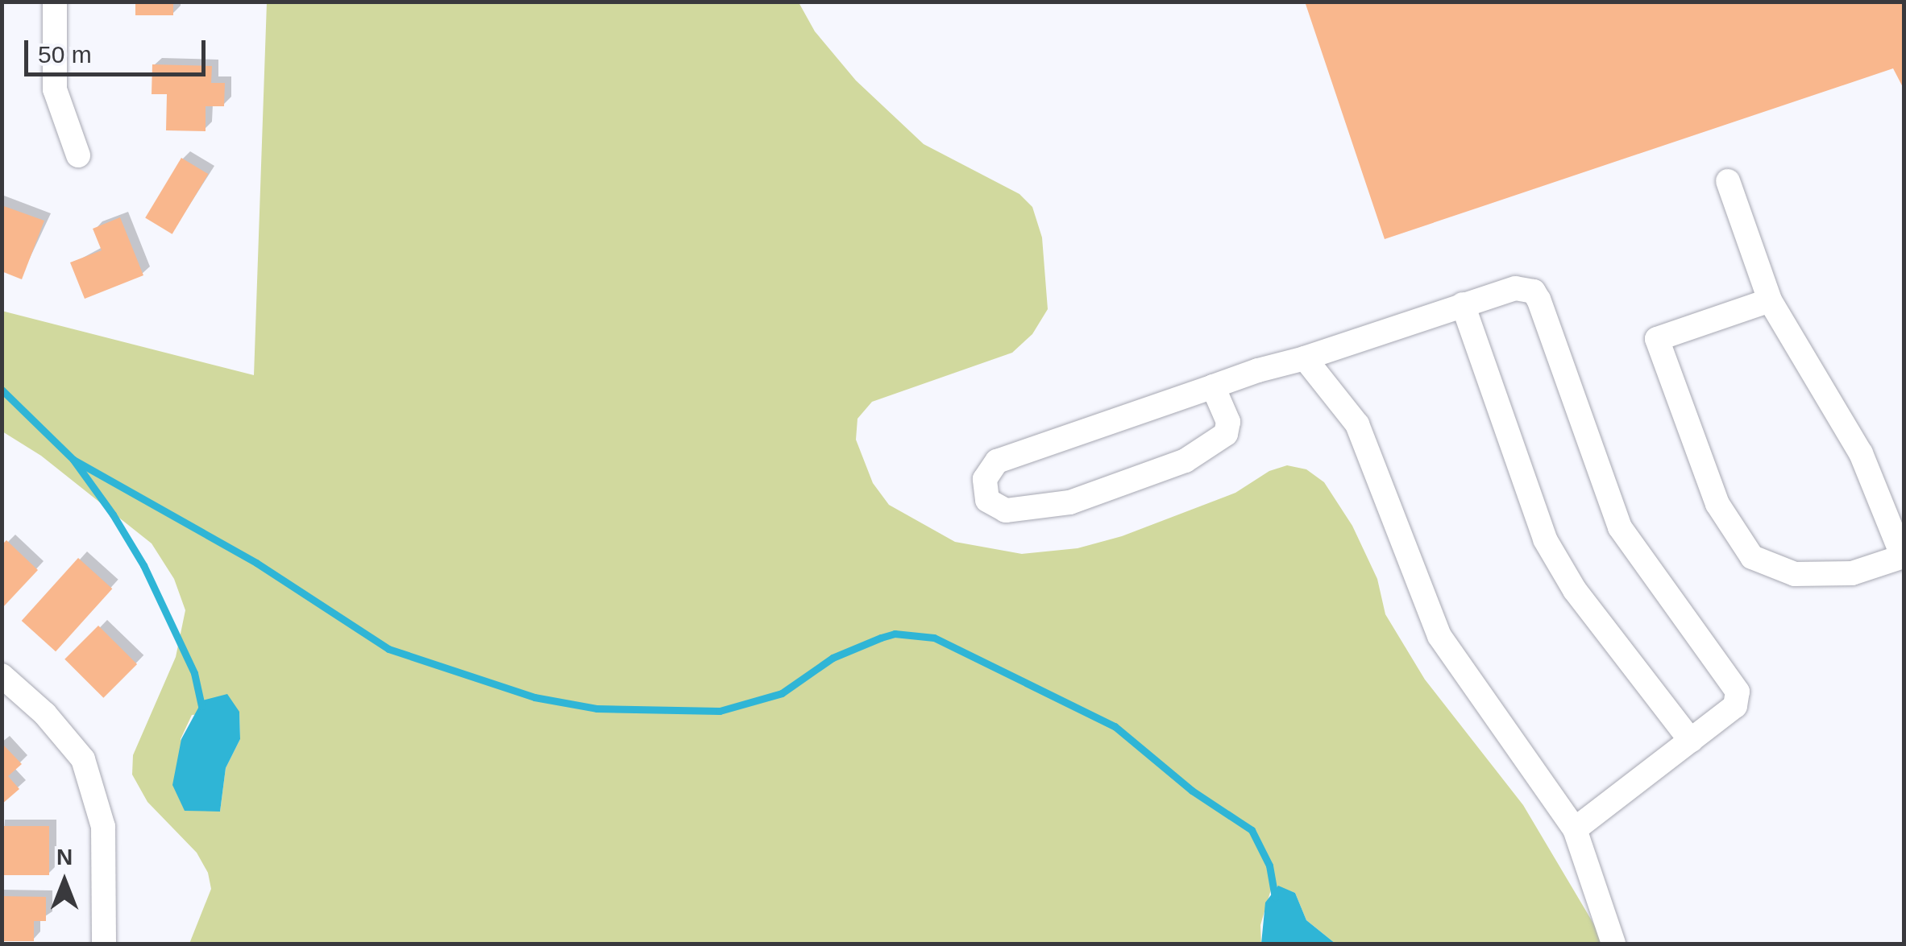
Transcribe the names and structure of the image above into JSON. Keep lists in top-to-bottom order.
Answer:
{
  "scale_bar": "50 m",
  "north": "top"
}
